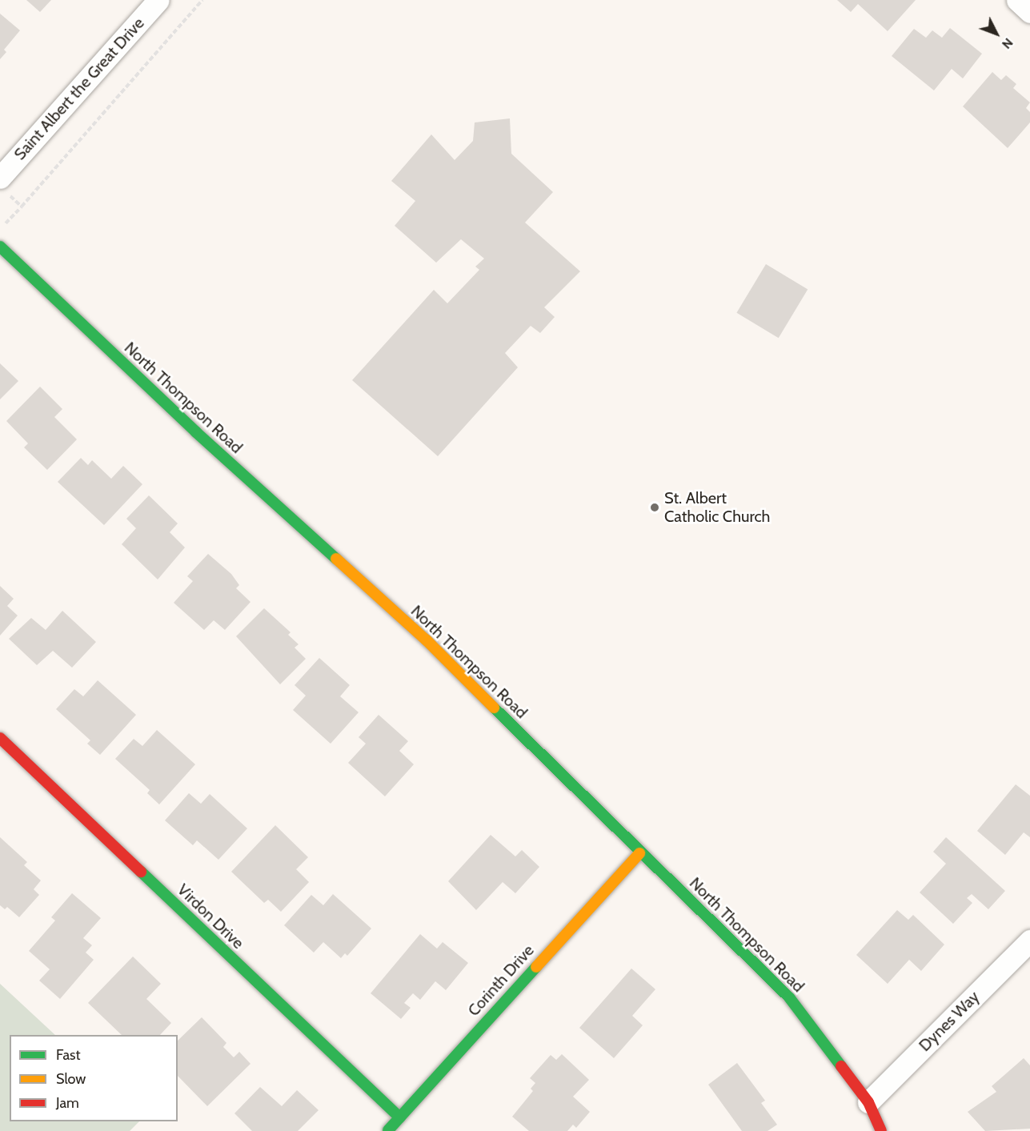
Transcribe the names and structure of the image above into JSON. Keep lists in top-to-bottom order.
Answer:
{
  "streets": {
    "street": [
      "Saint Albert the Great Drive",
      "North Thompson Road",
      "Virdon Drive",
      "Corinth Drive",
      "Dynes Way"
    ]
  },
  "crossings": [
    ["North Thompson Road", "Corinth Drive"],
    ["North Thompson Road", "Dynes Way"],
    ["Virdon Drive", "Corinth Drive"]
  ],
  "places": ["St. Albert Catholic Church"],
  "legend": ["Fast", "Slow", "Jam"],
  "north": "bottom right"
}
